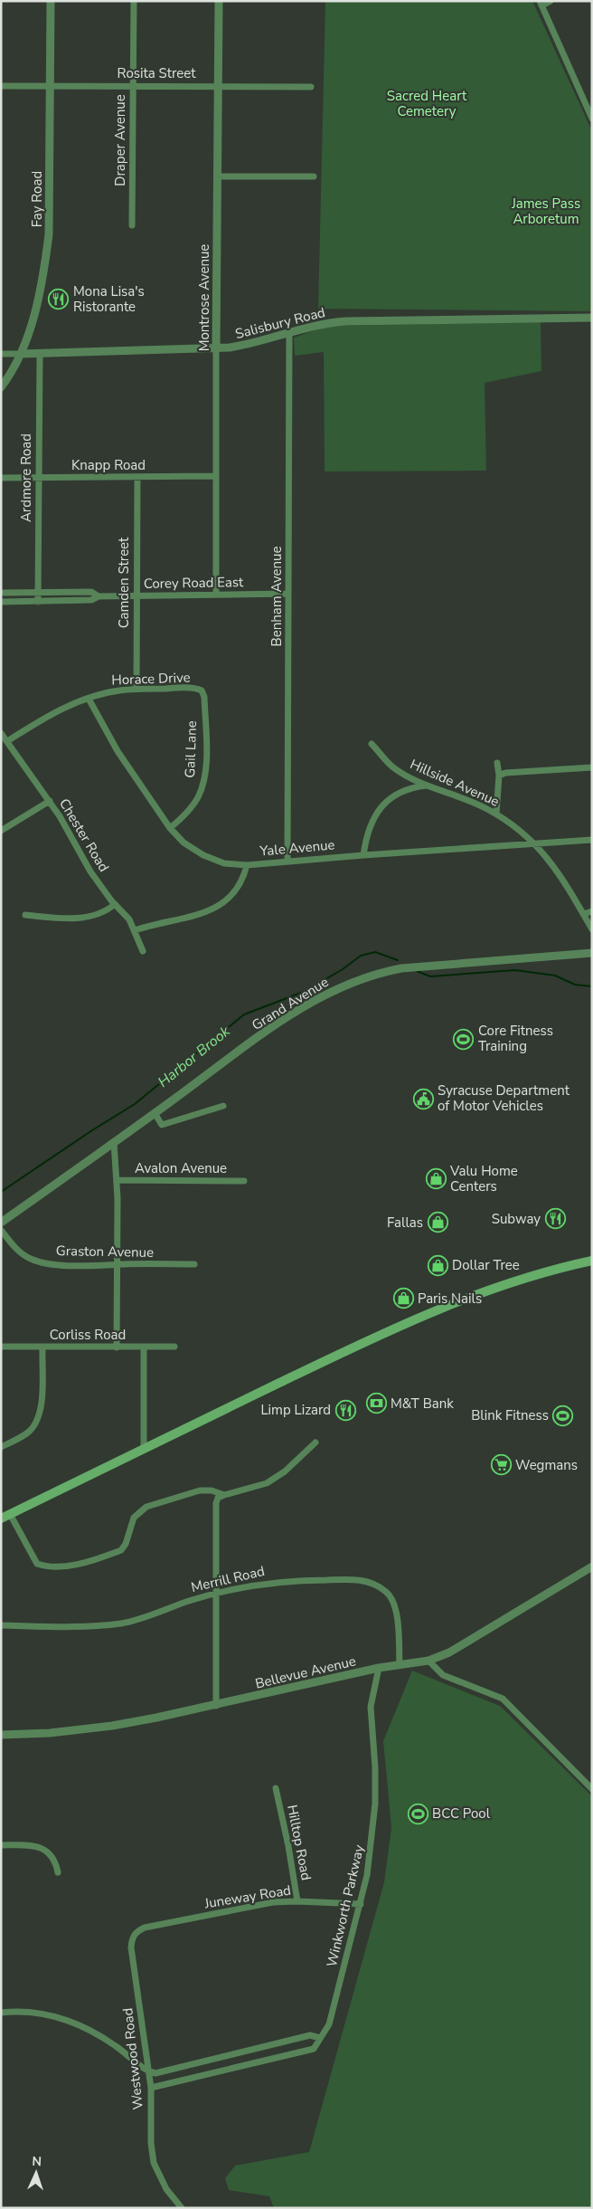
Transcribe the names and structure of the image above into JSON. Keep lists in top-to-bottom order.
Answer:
{
  "streets": {
    "street": [
      "Rosita Street",
      "Draper Avenue",
      "Fay Road",
      "Montrose Avenue",
      "Salisbury Road",
      "Knapp Road",
      "Ardmore Road",
      "Camden Street",
      "Corey Road East",
      "Benham Avenue",
      "Horace Drive",
      "Gail Lane",
      "Hillside Avenue",
      "Chester Road",
      "Yale Avenue",
      "Grand Avenue",
      "Avalon Avenue",
      "Graston Avenue",
      "Corliss Road",
      "Merrill Road",
      "Bellevue Avenue",
      "Hilltop Road",
      "Juneway Road",
      "Winkworth Parkway",
      "Westwood Road"
    ]
  },
  "crossings": [
    ["Rosita Street", "Draper Avenue"],
    ["Rosita Street", "Fay Road"],
    ["Rosita Street", "Montrose Avenue"],
    ["Fay Road", "Salisbury Road"],
    ["Montrose Avenue", "Salisbury Road"],
    ["Montrose Avenue", "Knapp Road"],
    ["Montrose Avenue", "Corey Road East"],
    ["Salisbury Road", "Ardmore Road"],
    ["Salisbury Road", "Benham Avenue"],
    ["Knapp Road", "Ardmore Road"],
    ["Knapp Road", "Camden Street"],
    ["Ardmore Road", "Corey Road East"],
    ["Camden Street", "Corey Road East"],
    ["Camden Street", "Horace Drive"],
    ["Corey Road East", "Benham Avenue"],
    ["Benham Avenue", "Yale Avenue"],
    ["Horace Drive", "Gail Lane"],
    ["Horace Drive", "Chester Road"],
    ["Horace Drive", "Yale Avenue"],
    ["Gail Lane", "Yale Avenue"],
    ["Hillside Avenue", "Yale Avenue"],
    ["Merrill Road", "Bellevue Avenue"],
    ["Bellevue Avenue", "Winkworth Parkway"],
    ["Hilltop Road", "Juneway Road"],
    ["Juneway Road", "Winkworth Parkway"],
    ["Juneway Road", "Westwood Road"],
    ["Winkworth Parkway", "Westwood Road"]
  ],
  "water": ["Harbor Brook"],
  "parks": ["Sacred Heart Cemetery", "James Pass Arboretum"],
  "places": {
    "restaurant": ["Mona Lisa's Ristorante", "Subway", "Limp Lizard"],
    "sports": ["Core Fitness Training", "Blink Fitness", "BCC Pool"],
    "public building": ["Syracuse Department of Motor Vehicles"],
    "shop": [
      "Valu Home Centers",
      "Fallas",
      "Dollar Tree",
      "Paris Nails"
    ],
    "bank": ["M&T Bank"],
    "supermarket": ["Wegmans"]
  },
  "north": "top"
}
